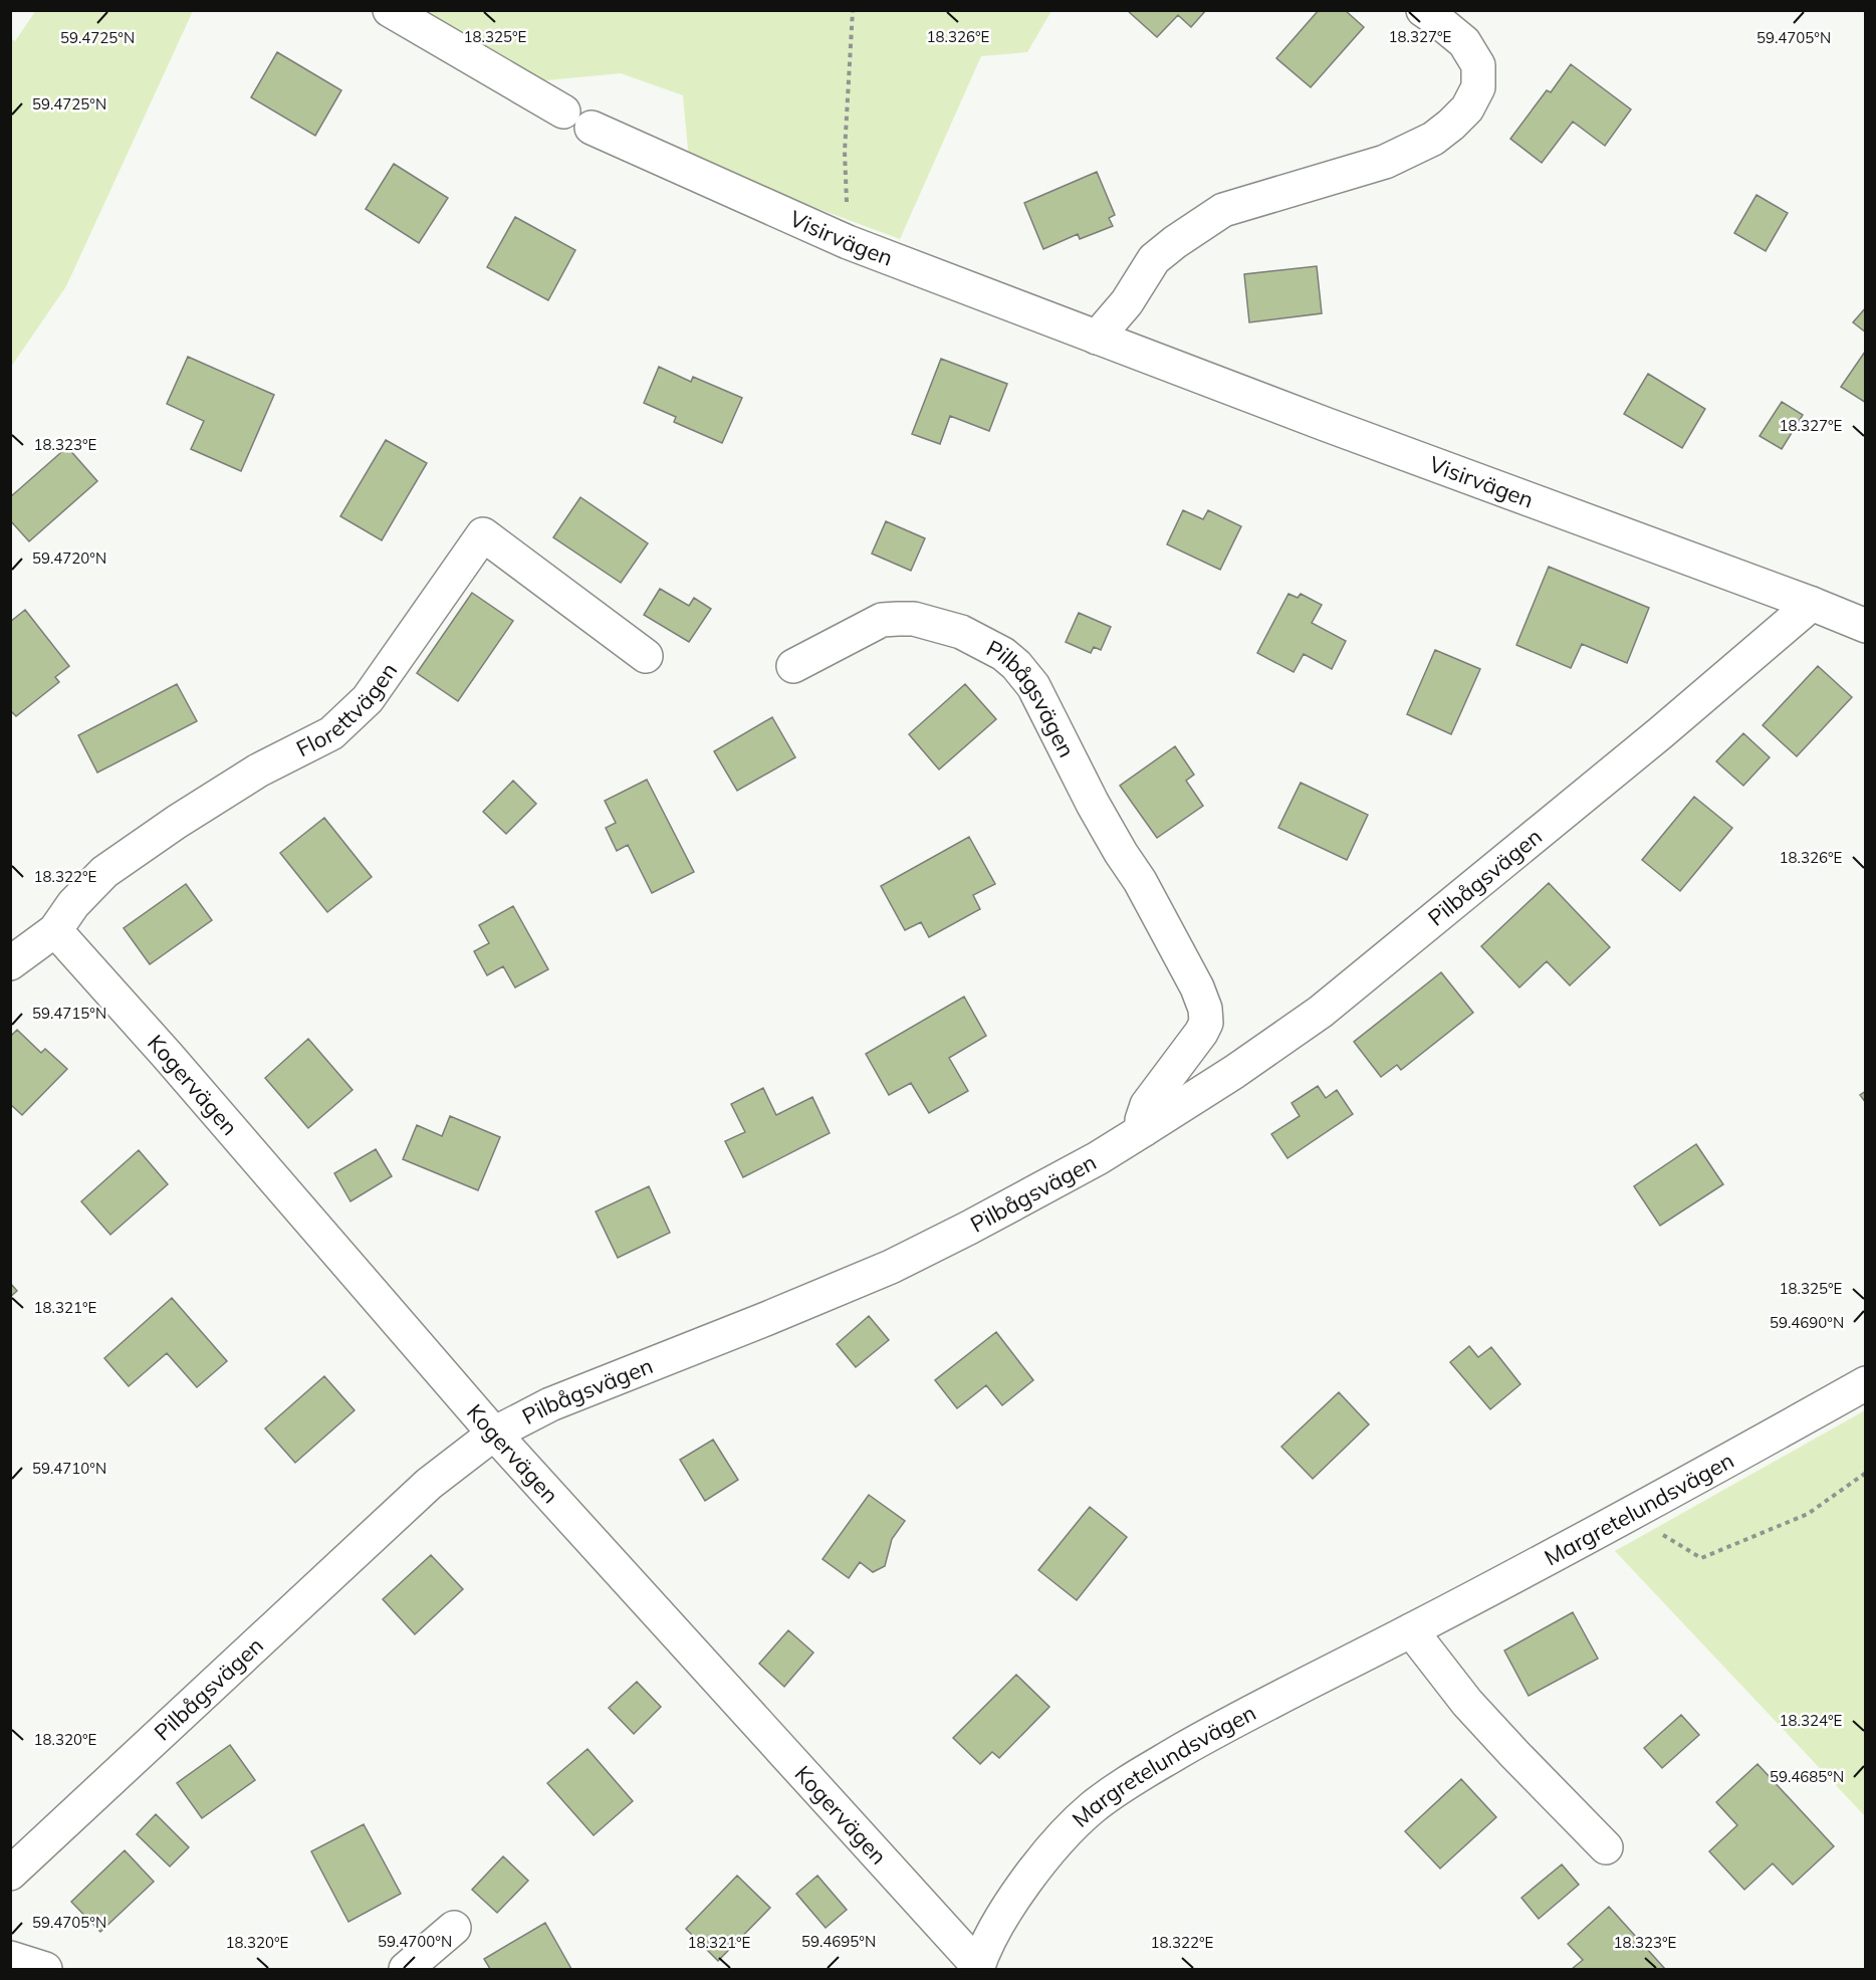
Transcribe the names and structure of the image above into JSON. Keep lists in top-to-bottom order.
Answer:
{
  "streets": {
    "street": [
      "Visirvägen",
      "Pilbågsvägen",
      "Florettvägen",
      "Kogervägen",
      "Margretelundsvägen"
    ]
  },
  "crossings": [
    ["Visirvägen", "Pilbågsvägen"],
    ["Pilbågsvägen", "Kogervägen"],
    ["Florettvägen", "Kogervägen"],
    ["Kogervägen", "Margretelundsvägen"]
  ],
  "coordinates": [
    "18.325°E",
    "18.326°E",
    "18.327°E",
    "59.4725°N",
    "59.4705°N",
    "18.323°E",
    "59.4720°N",
    "18.322°E",
    "59.4715°N",
    "18.321°E",
    "59.4690°N",
    "59.4710°N",
    "18.324°E",
    "18.320°E",
    "59.4685°N",
    "59.4700°N",
    "59.4695°N"
  ]
}
